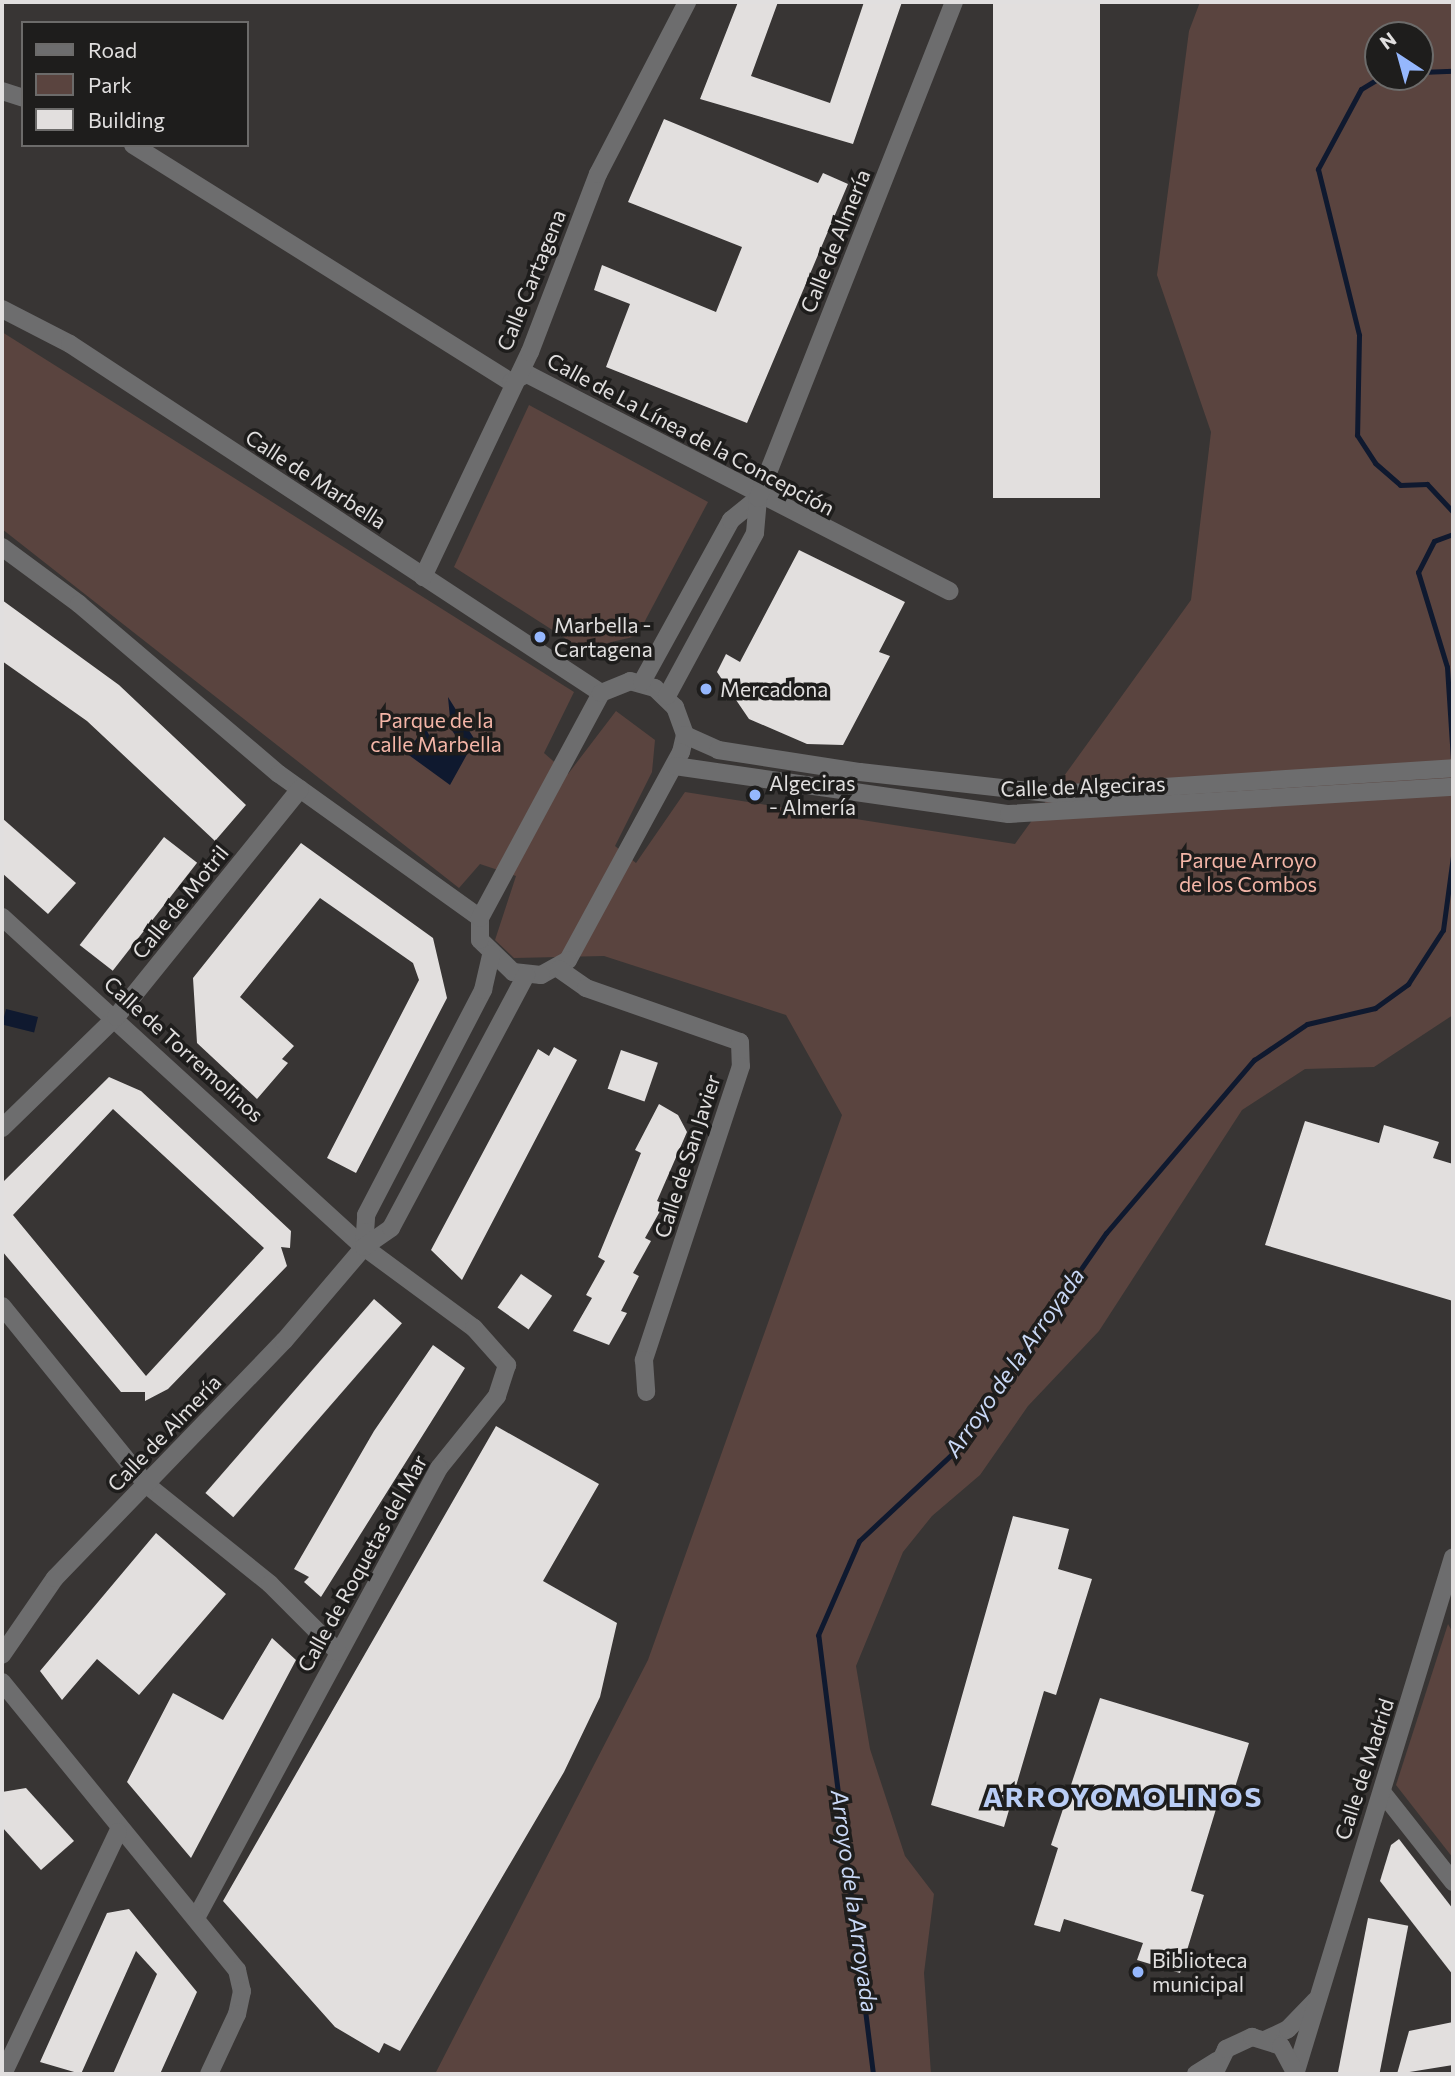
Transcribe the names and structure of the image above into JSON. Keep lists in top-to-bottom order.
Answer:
{
  "streets": {
    "street": [
      "Calle de Almería",
      "Calle Cartagena",
      "Calle de La Línea de la Concepción",
      "Calle de Marbella",
      "Calle de Algeciras",
      "Calle de Motril",
      "Calle de Torremolinos",
      "Calle de San Javier",
      "Calle de Roquetas del Mar",
      "Calle de Madrid"
    ]
  },
  "crossings": [
    ["Calle de Almería", "Calle de La Línea de la Concepción"],
    ["Calle de Almería", "Calle de Torremolinos"],
    ["Calle de Almería", "Calle de Roquetas del Mar"],
    ["Calle Cartagena", "Calle de La Línea de la Concepción"],
    ["Calle Cartagena", "Calle de Marbella"],
    ["Calle de Motril", "Calle de Torremolinos"],
    ["Calle de Torremolinos", "Calle de Roquetas del Mar"]
  ],
  "districts": ["ARROYOMOLINOS"],
  "water": ["Arroyo de la Arroyada"],
  "parks": ["Parque de la calle Marbella", "Parque Arroyo de los Combos"],
  "places": [
    "Marbella - Cartagena",
    "Mercadona",
    "Algeciras - Almería",
    "Biblioteca municipal"
  ],
  "legend": ["Road", "Park", "Building"],
  "north": "top left"
}
